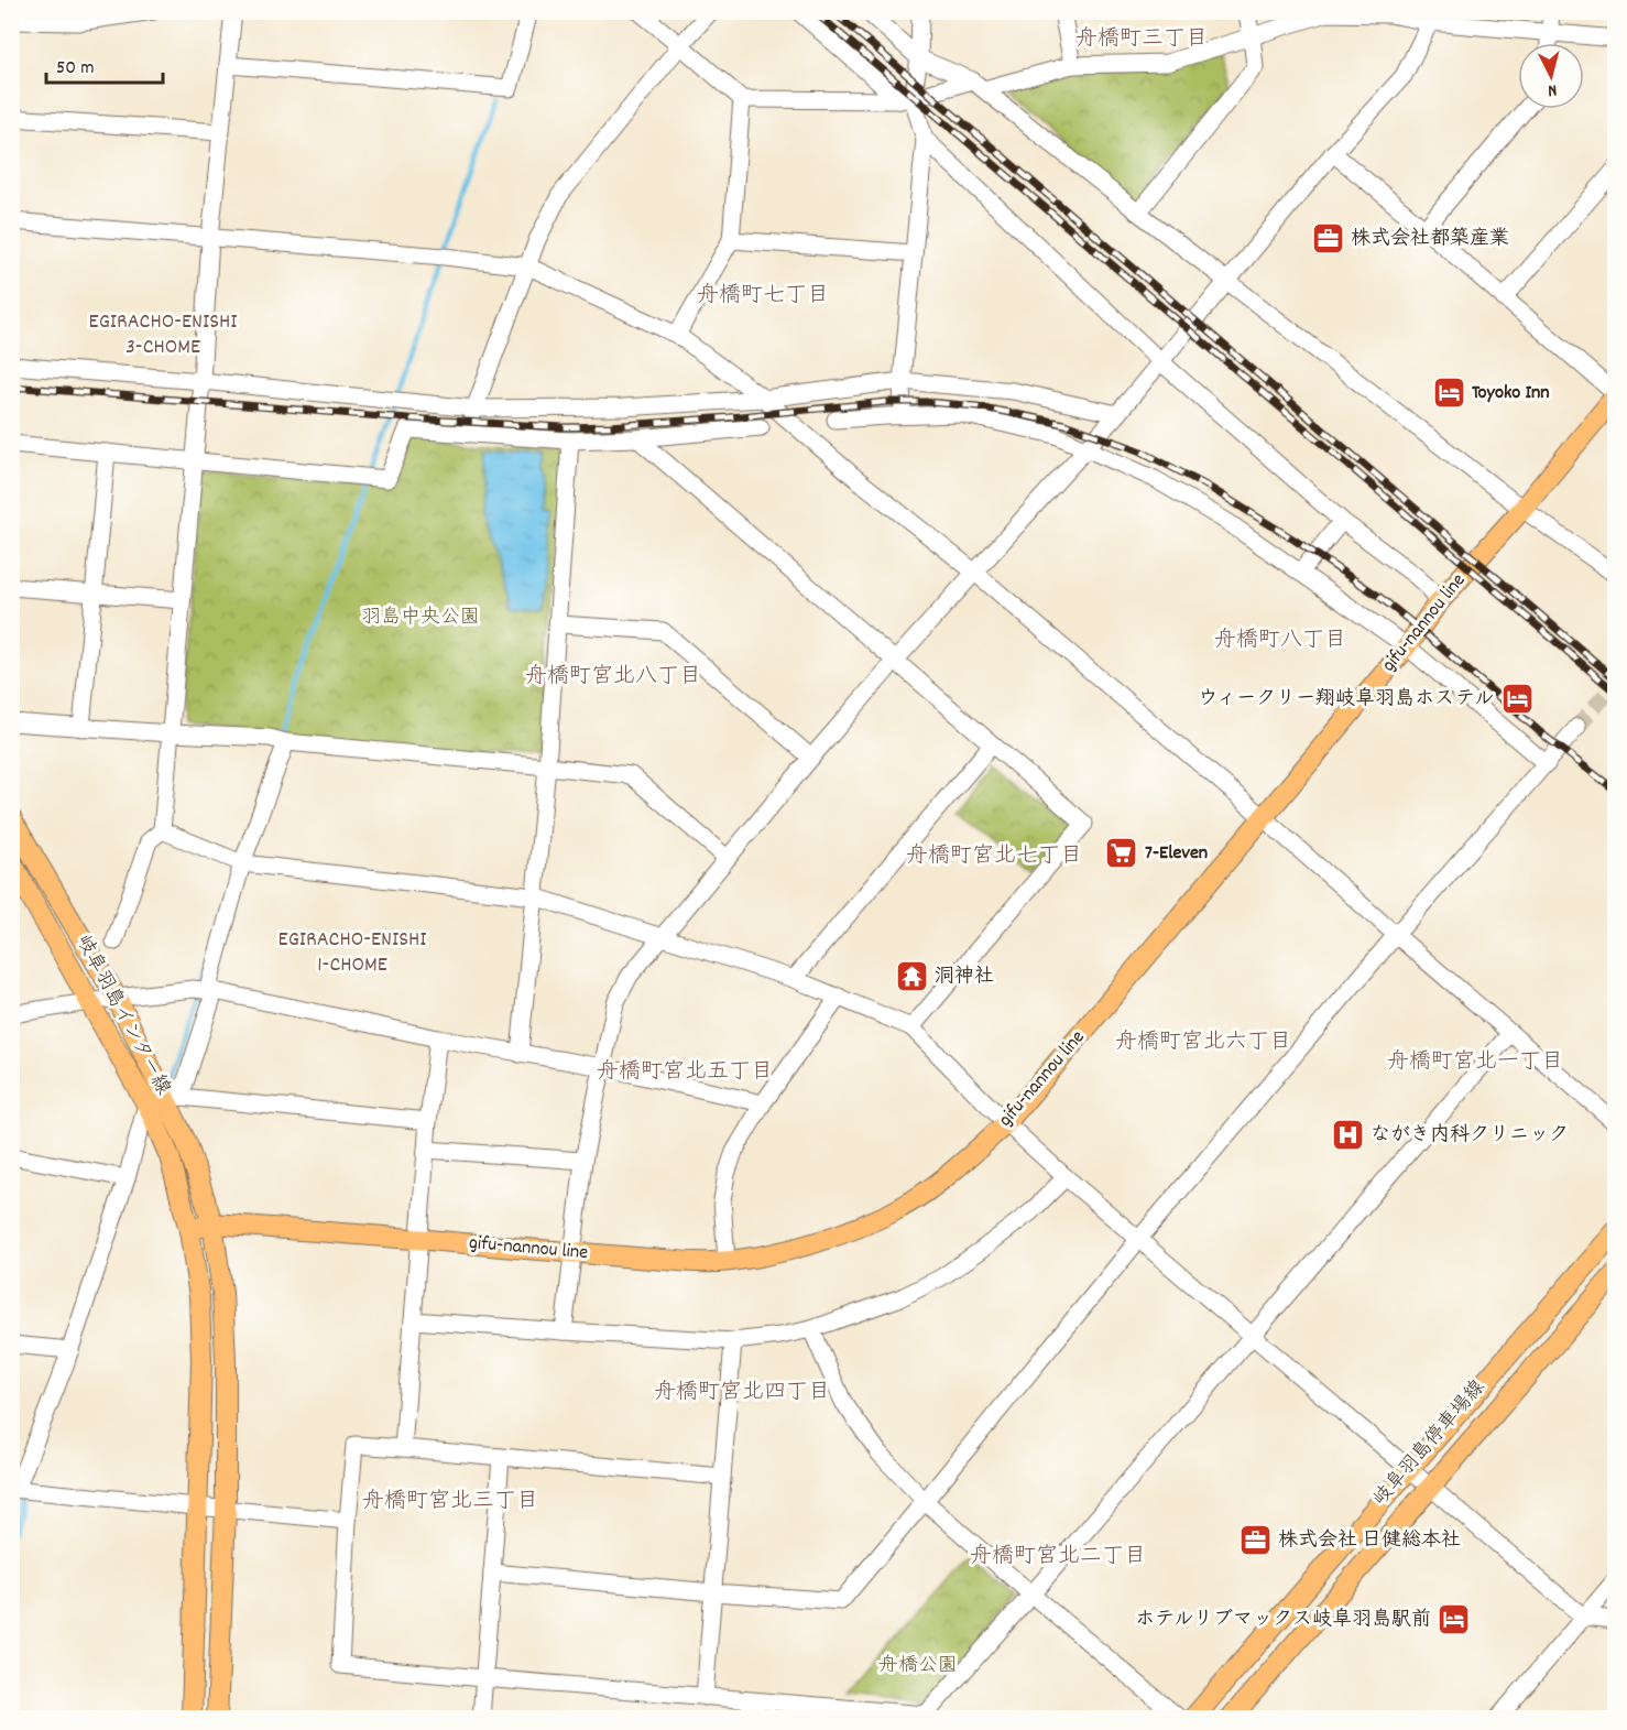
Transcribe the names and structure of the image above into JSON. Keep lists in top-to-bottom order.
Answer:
{
  "streets": {
    "main road": ["gifu-nannou line", "岐阜羽島インター線", "岐阜羽島停車場線"]
  },
  "crossings": [
    ["gifu-nannou line", "岐阜羽島インター線"]
  ],
  "districts": [
    "舟橋町三丁目",
    "舟橋町七丁目",
    "EGIRACHO-ENISHI 3-CHOME",
    "舟橋町八丁目",
    "舟橋町宮北八丁目",
    "舟橋町宮北七丁目",
    "EGIRACHO-ENISHI 1-CHOME",
    "舟橋町宮北六丁目",
    "舟橋町宮北一丁目",
    "舟橋町宮北五丁目",
    "舟橋町宮北四丁目",
    "舟橋町宮北三丁目",
    "舟橋町宮北二丁目"
  ],
  "parks": ["羽島中央公園", "舟橋公園"],
  "places": {
    "office": ["株式会社都築産業", "株式会社 日健総本社"],
    "hotel": ["Toyoko Inn", "ウィークリー翔岐阜羽島ホステル", "ホテルリブマックス岐阜羽島駅前"],
    "supermarket": ["7-Eleven"],
    "temple": ["洞神社"],
    "hospital": ["ながき内科クリニック"]
  },
  "scale_bar": "50 m",
  "north": "bottom"
}
